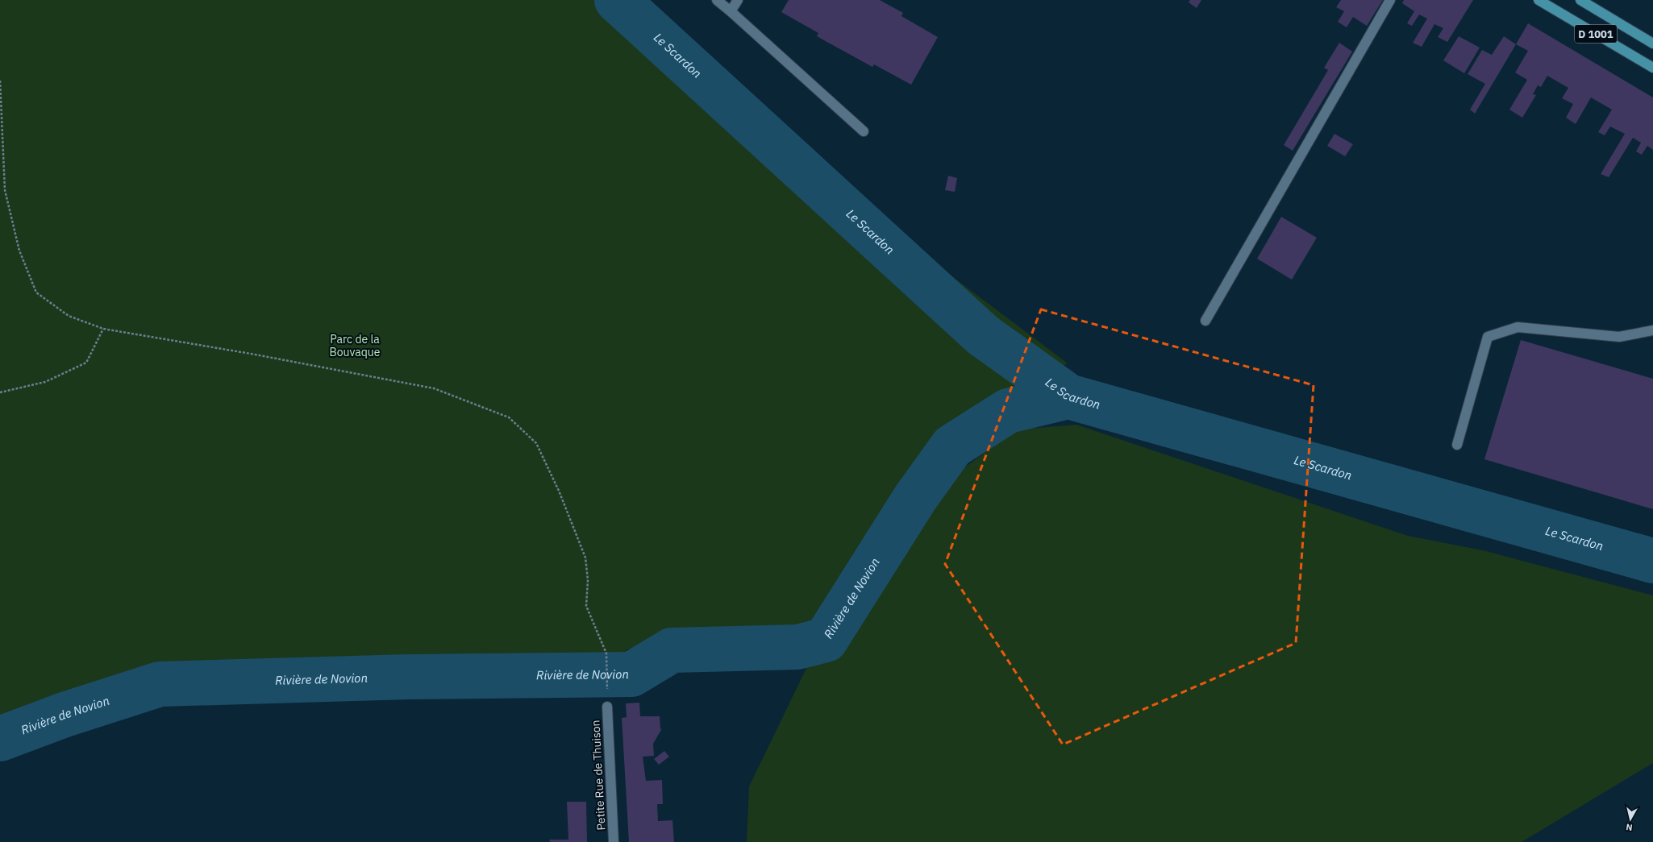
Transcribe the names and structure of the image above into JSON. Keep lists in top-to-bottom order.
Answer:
{
  "streets": {
    "main road": ["D 1001"],
    "street": ["Petite Rue de Thuison"]
  },
  "water": ["Le Scardon", "Rivière de Novion"],
  "parks": ["Parc de la Bouvaque"],
  "north": "bottom"
}
